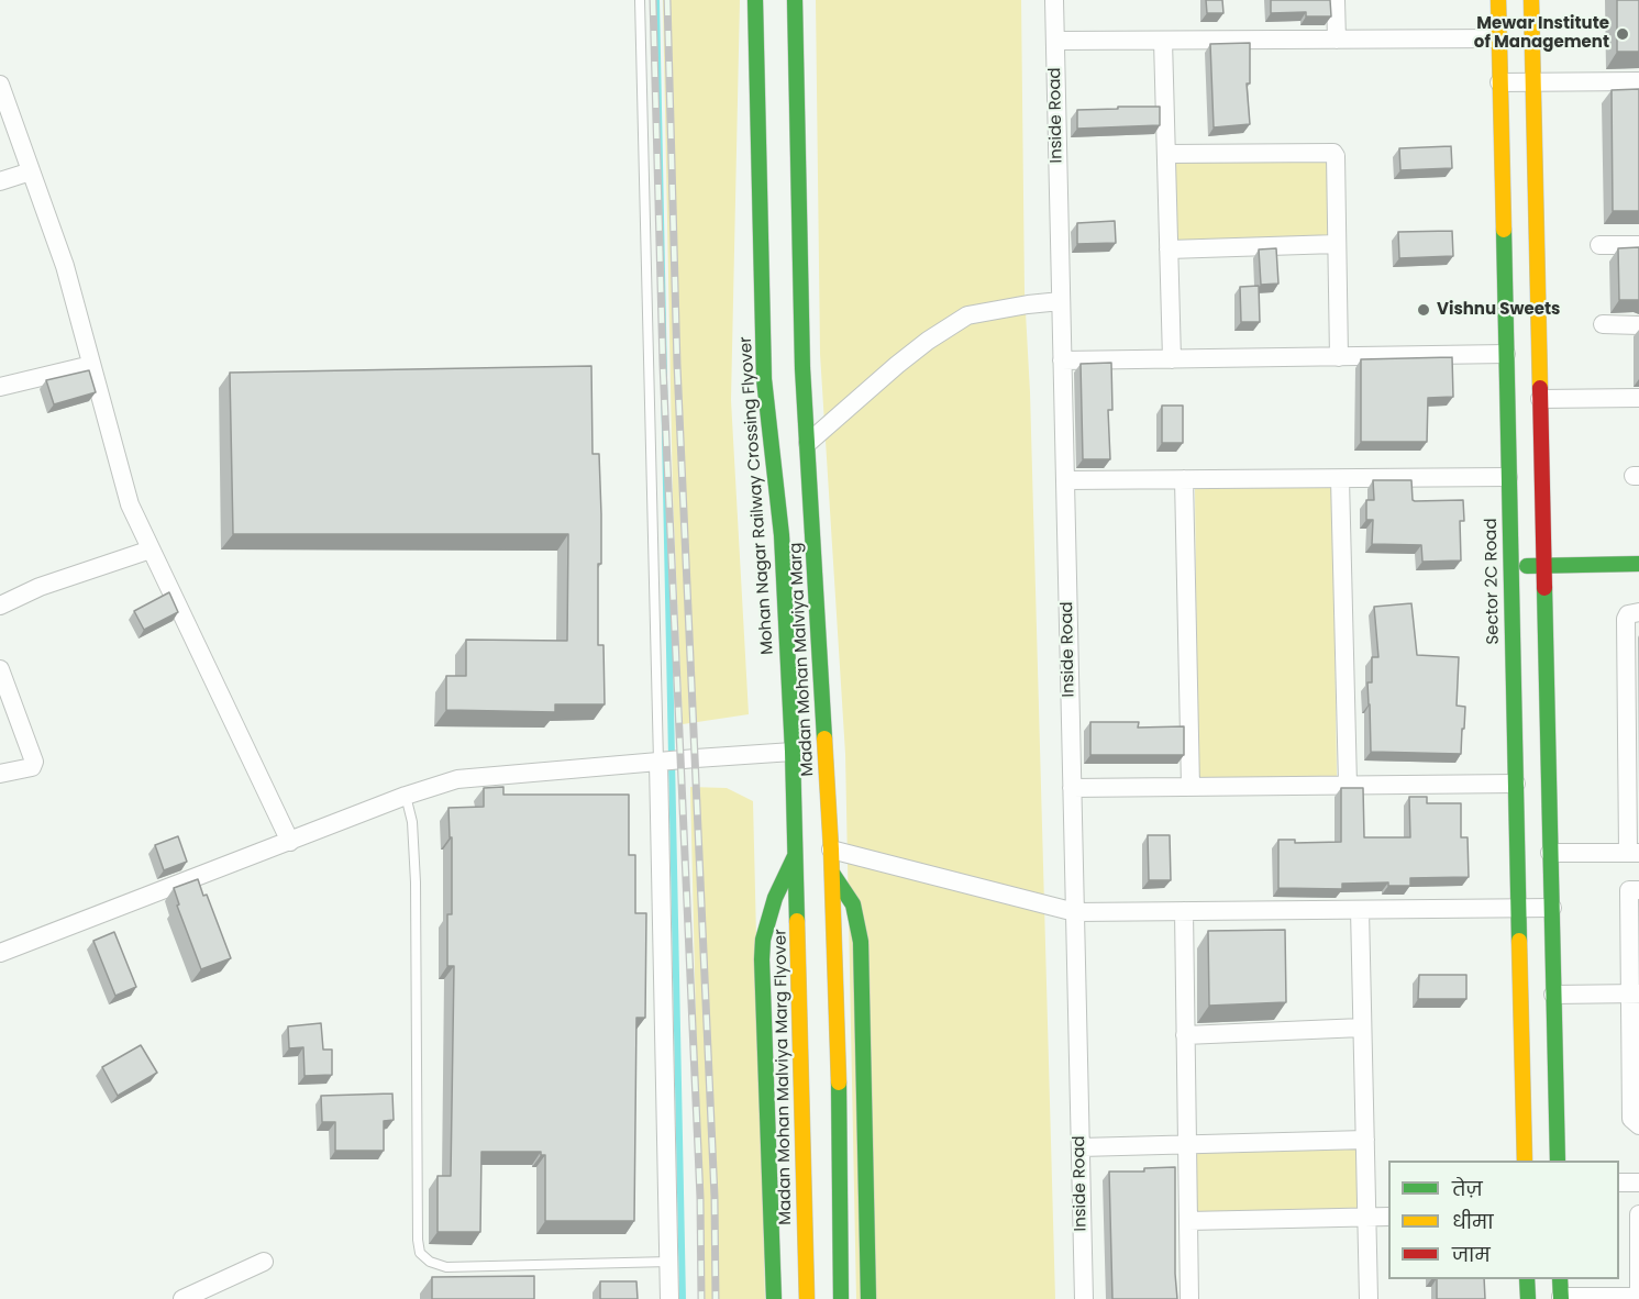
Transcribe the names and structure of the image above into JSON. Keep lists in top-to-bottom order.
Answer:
{
  "streets": {
    "main road": [
      "Mohan Nagar Railway Crossing Flyover",
      "Sector 2C Road",
      "Madan Mohan Malviya Marg",
      "Madan Mohan Malviya Marg Flyover"
    ],
    "street": ["Inside Road"]
  },
  "crossings": [
    ["Mohan Nagar Railway Crossing Flyover", "Madan Mohan Malviya Marg"],
    ["Madan Mohan Malviya Marg", "Madan Mohan Malviya Marg Flyover"]
  ],
  "places": ["Mewar Institute of Management", "Vishnu Sweets"],
  "legend": ["तेज़", "धीमा", "जाम"]
}
